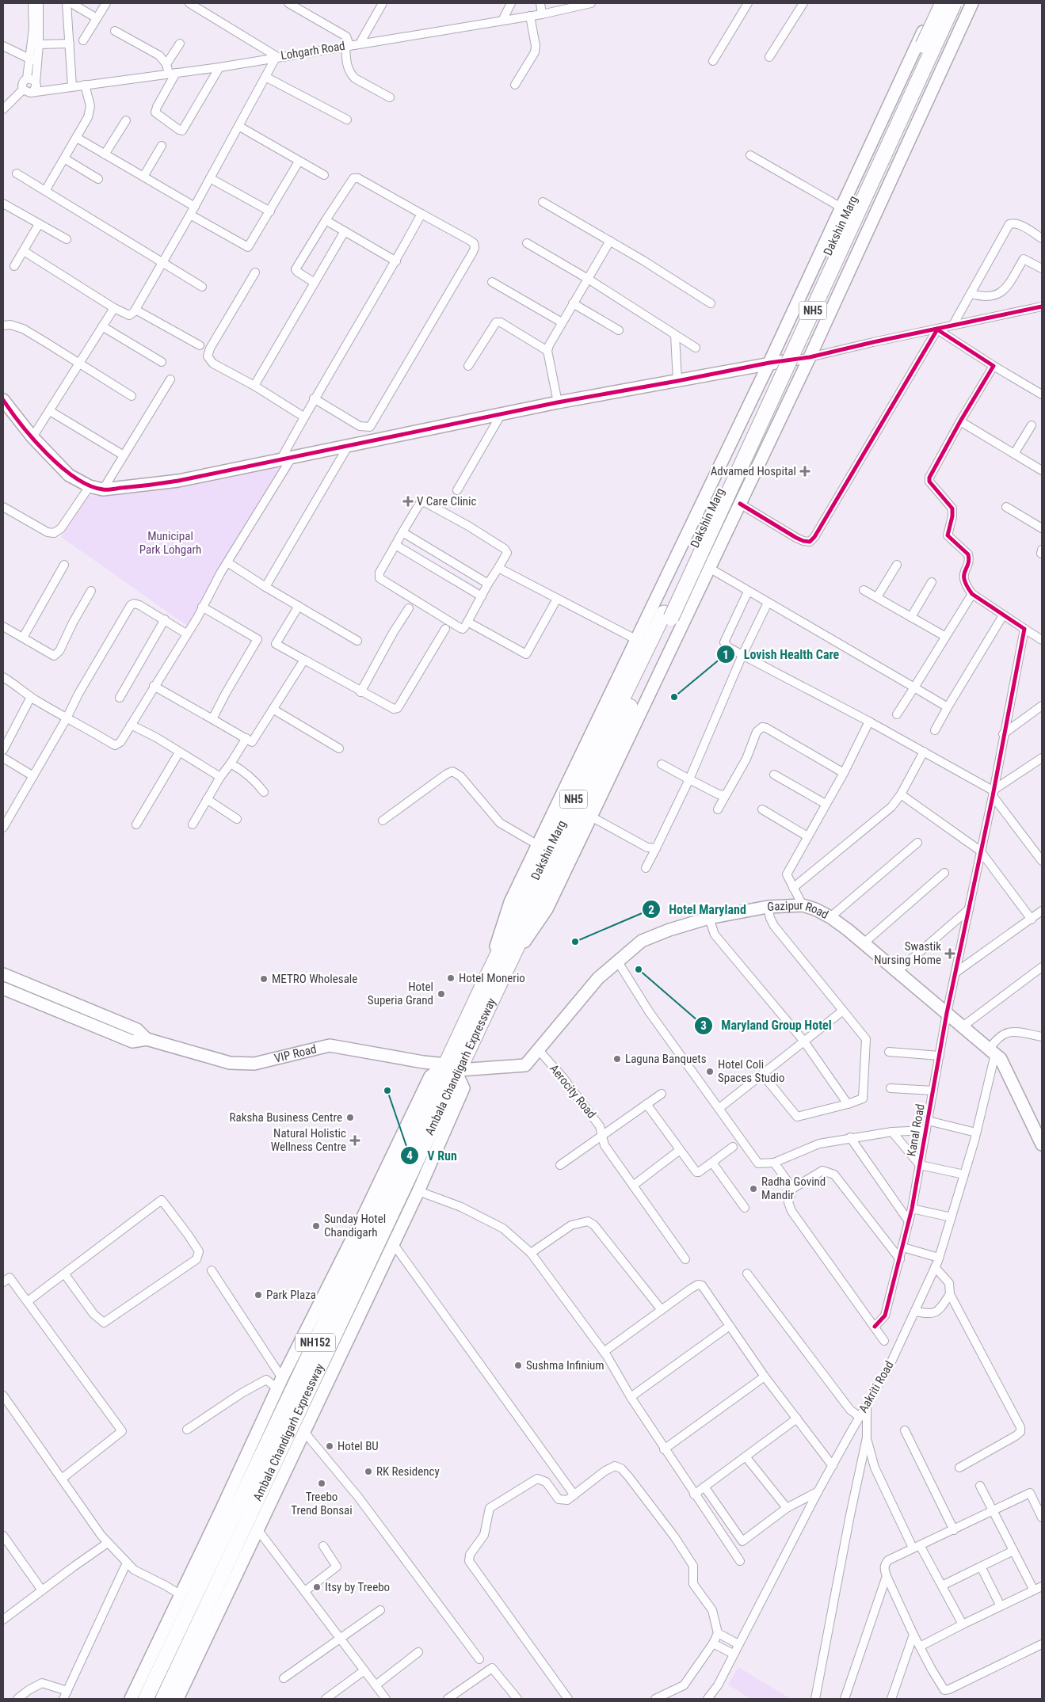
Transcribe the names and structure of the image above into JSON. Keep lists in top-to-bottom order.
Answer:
{
  "streets": {
    "highway": [
      "Dakshin Marg",
      "NH5",
      "Ambala Chandigarh Expressway",
      "NH152"
    ],
    "street": [
      "Lohgarh Road",
      "Gazipur Road",
      "VIP Road",
      "Aerocity Road",
      "Kanal Road",
      "Aakriti Road"
    ]
  },
  "crossings": [
    ["Dakshin Marg", "NH5"],
    ["Dakshin Marg", "Ambala Chandigarh Expressway"],
    ["Dakshin Marg", "NH152"],
    ["NH5", "Ambala Chandigarh Expressway"],
    ["Gazipur Road", "VIP Road"],
    ["Gazipur Road", "Ambala Chandigarh Expressway"],
    ["Gazipur Road", "Aerocity Road"],
    ["Gazipur Road", "Kanal Road"],
    ["Gazipur Road", "Aakriti Road"],
    ["VIP Road", "Ambala Chandigarh Expressway"],
    ["Ambala Chandigarh Expressway", "NH152"]
  ],
  "parks": ["Municipal Park Lohgarh"],
  "places": {
    "health": [
      "Advamed Hospital",
      "V Care Clinic",
      "Swastik Nursing Home",
      "Natural Holistic Wellness Centre"
    ],
    "other": [
      "Lovish Health Care",
      "Hotel Maryland",
      "Maryland Group Hotel",
      "Hotel Monerio",
      "METRO Wholesale",
      "Hotel Superia Grand",
      "Laguna Banquets",
      "Hotel Coli Spaces Studio",
      "V Run",
      "Raksha Business Centre",
      "Radha Govind Mandir",
      "Sunday Hotel Chandigarh",
      "Park Plaza",
      "Sushma Infinium",
      "Hotel BU",
      "RK Residency",
      "Treebo Trend Bonsai",
      "Itsy by Treebo"
    ]
  }
}
